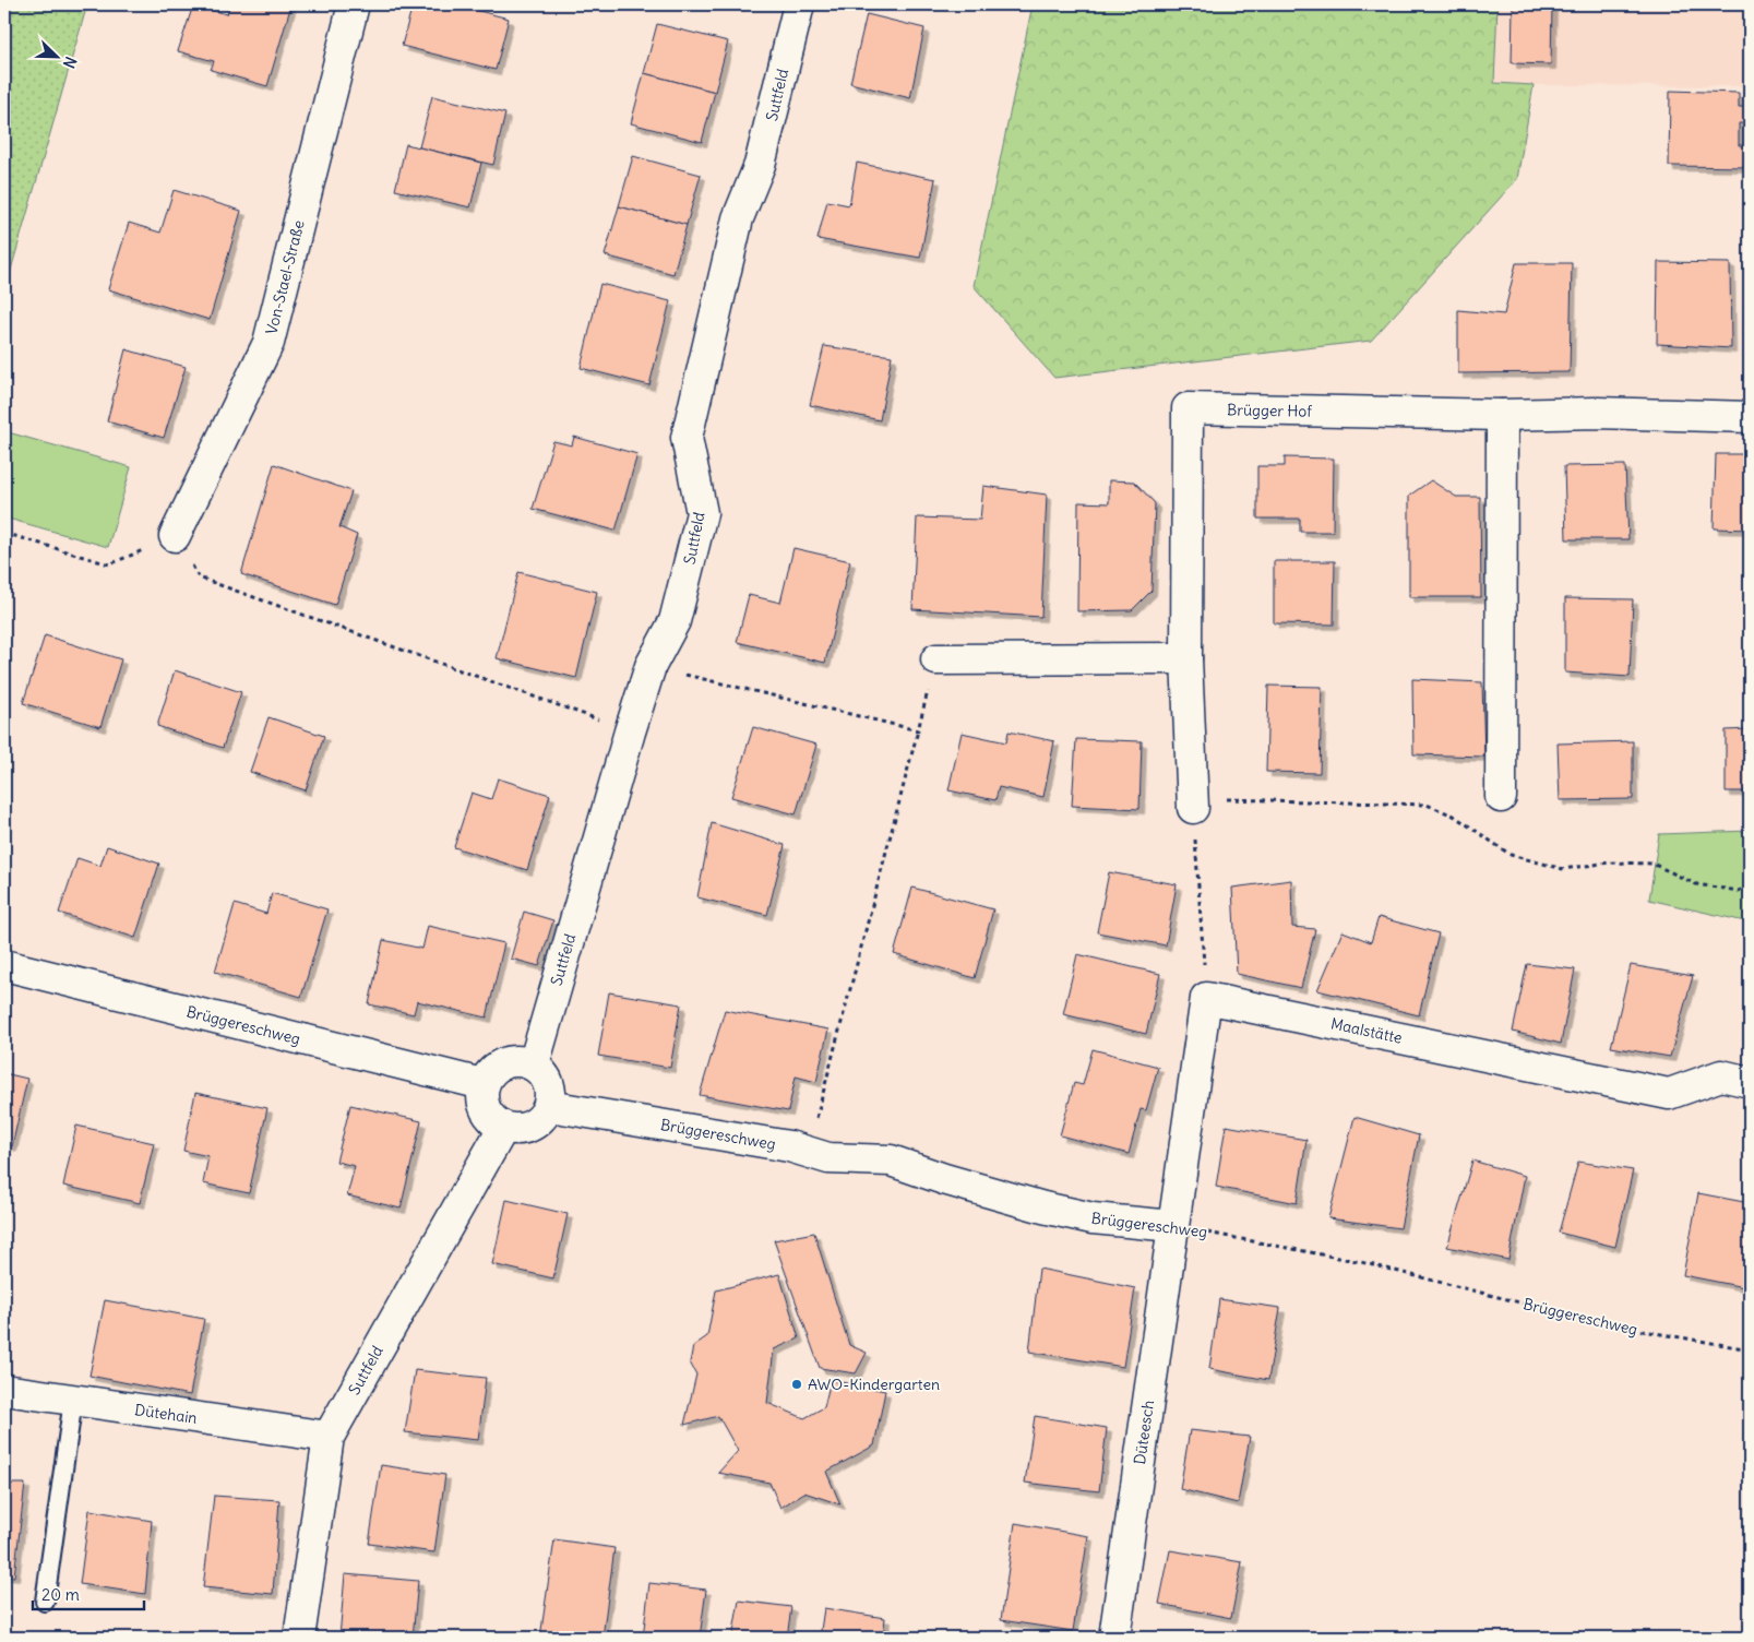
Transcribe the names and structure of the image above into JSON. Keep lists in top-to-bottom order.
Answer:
{
  "streets": {
    "street": [
      "Suttfeld",
      "Von-Stael-Straße",
      "Brügger Hof",
      "Brüggereschweg",
      "Maalstätte",
      "Dütehain",
      "Düteesch"
    ]
  },
  "crossings": [
    ["Suttfeld", "Brüggereschweg"],
    ["Suttfeld", "Dütehain"],
    ["Brüggereschweg", "Düteesch"]
  ],
  "places": ["AWO-Kindergarten"],
  "scale_bar": "20 m",
  "north": "bottom right"
}
